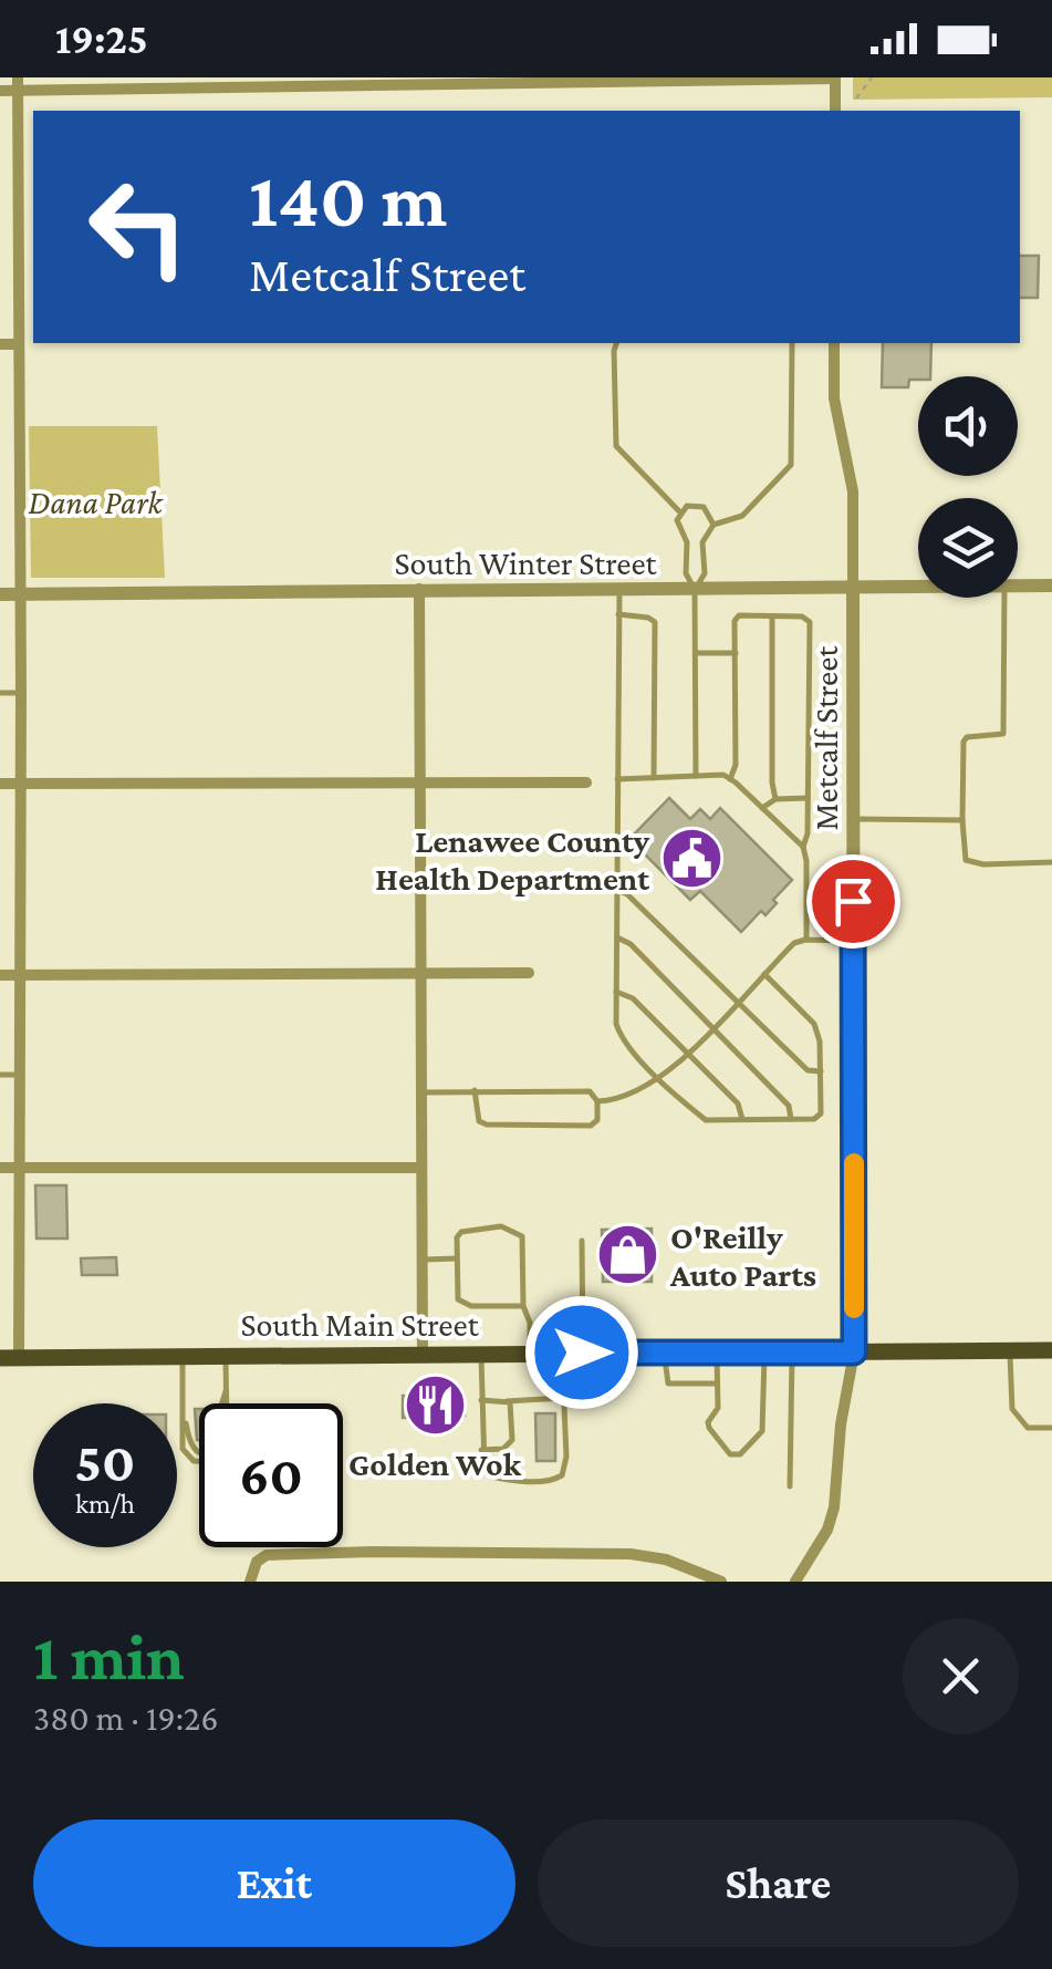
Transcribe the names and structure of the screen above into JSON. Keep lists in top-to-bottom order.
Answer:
{
  "streets": {
    "main road": ["South Main Street"],
    "street": ["South Winter Street", "Metcalf Street"]
  },
  "crossings": [
    ["South Winter Street", "Metcalf Street"],
    ["Metcalf Street", "South Main Street"]
  ],
  "parks": ["Dana Park"],
  "places": {
    "public building": ["Lenawee County Health Department"],
    "shop": ["O'Reilly Auto Parts"],
    "restaurant": ["Golden Wok"]
  },
  "page": {
    "status": "19:25",
    "turn": ["140 m", "Metcalf Street"],
    "speed": "50 km/h",
    "limit": "60",
    "heading": ["1 min", "380 m · 19:26"],
    "buttons": ["Exit", "Share"]
  }
}
